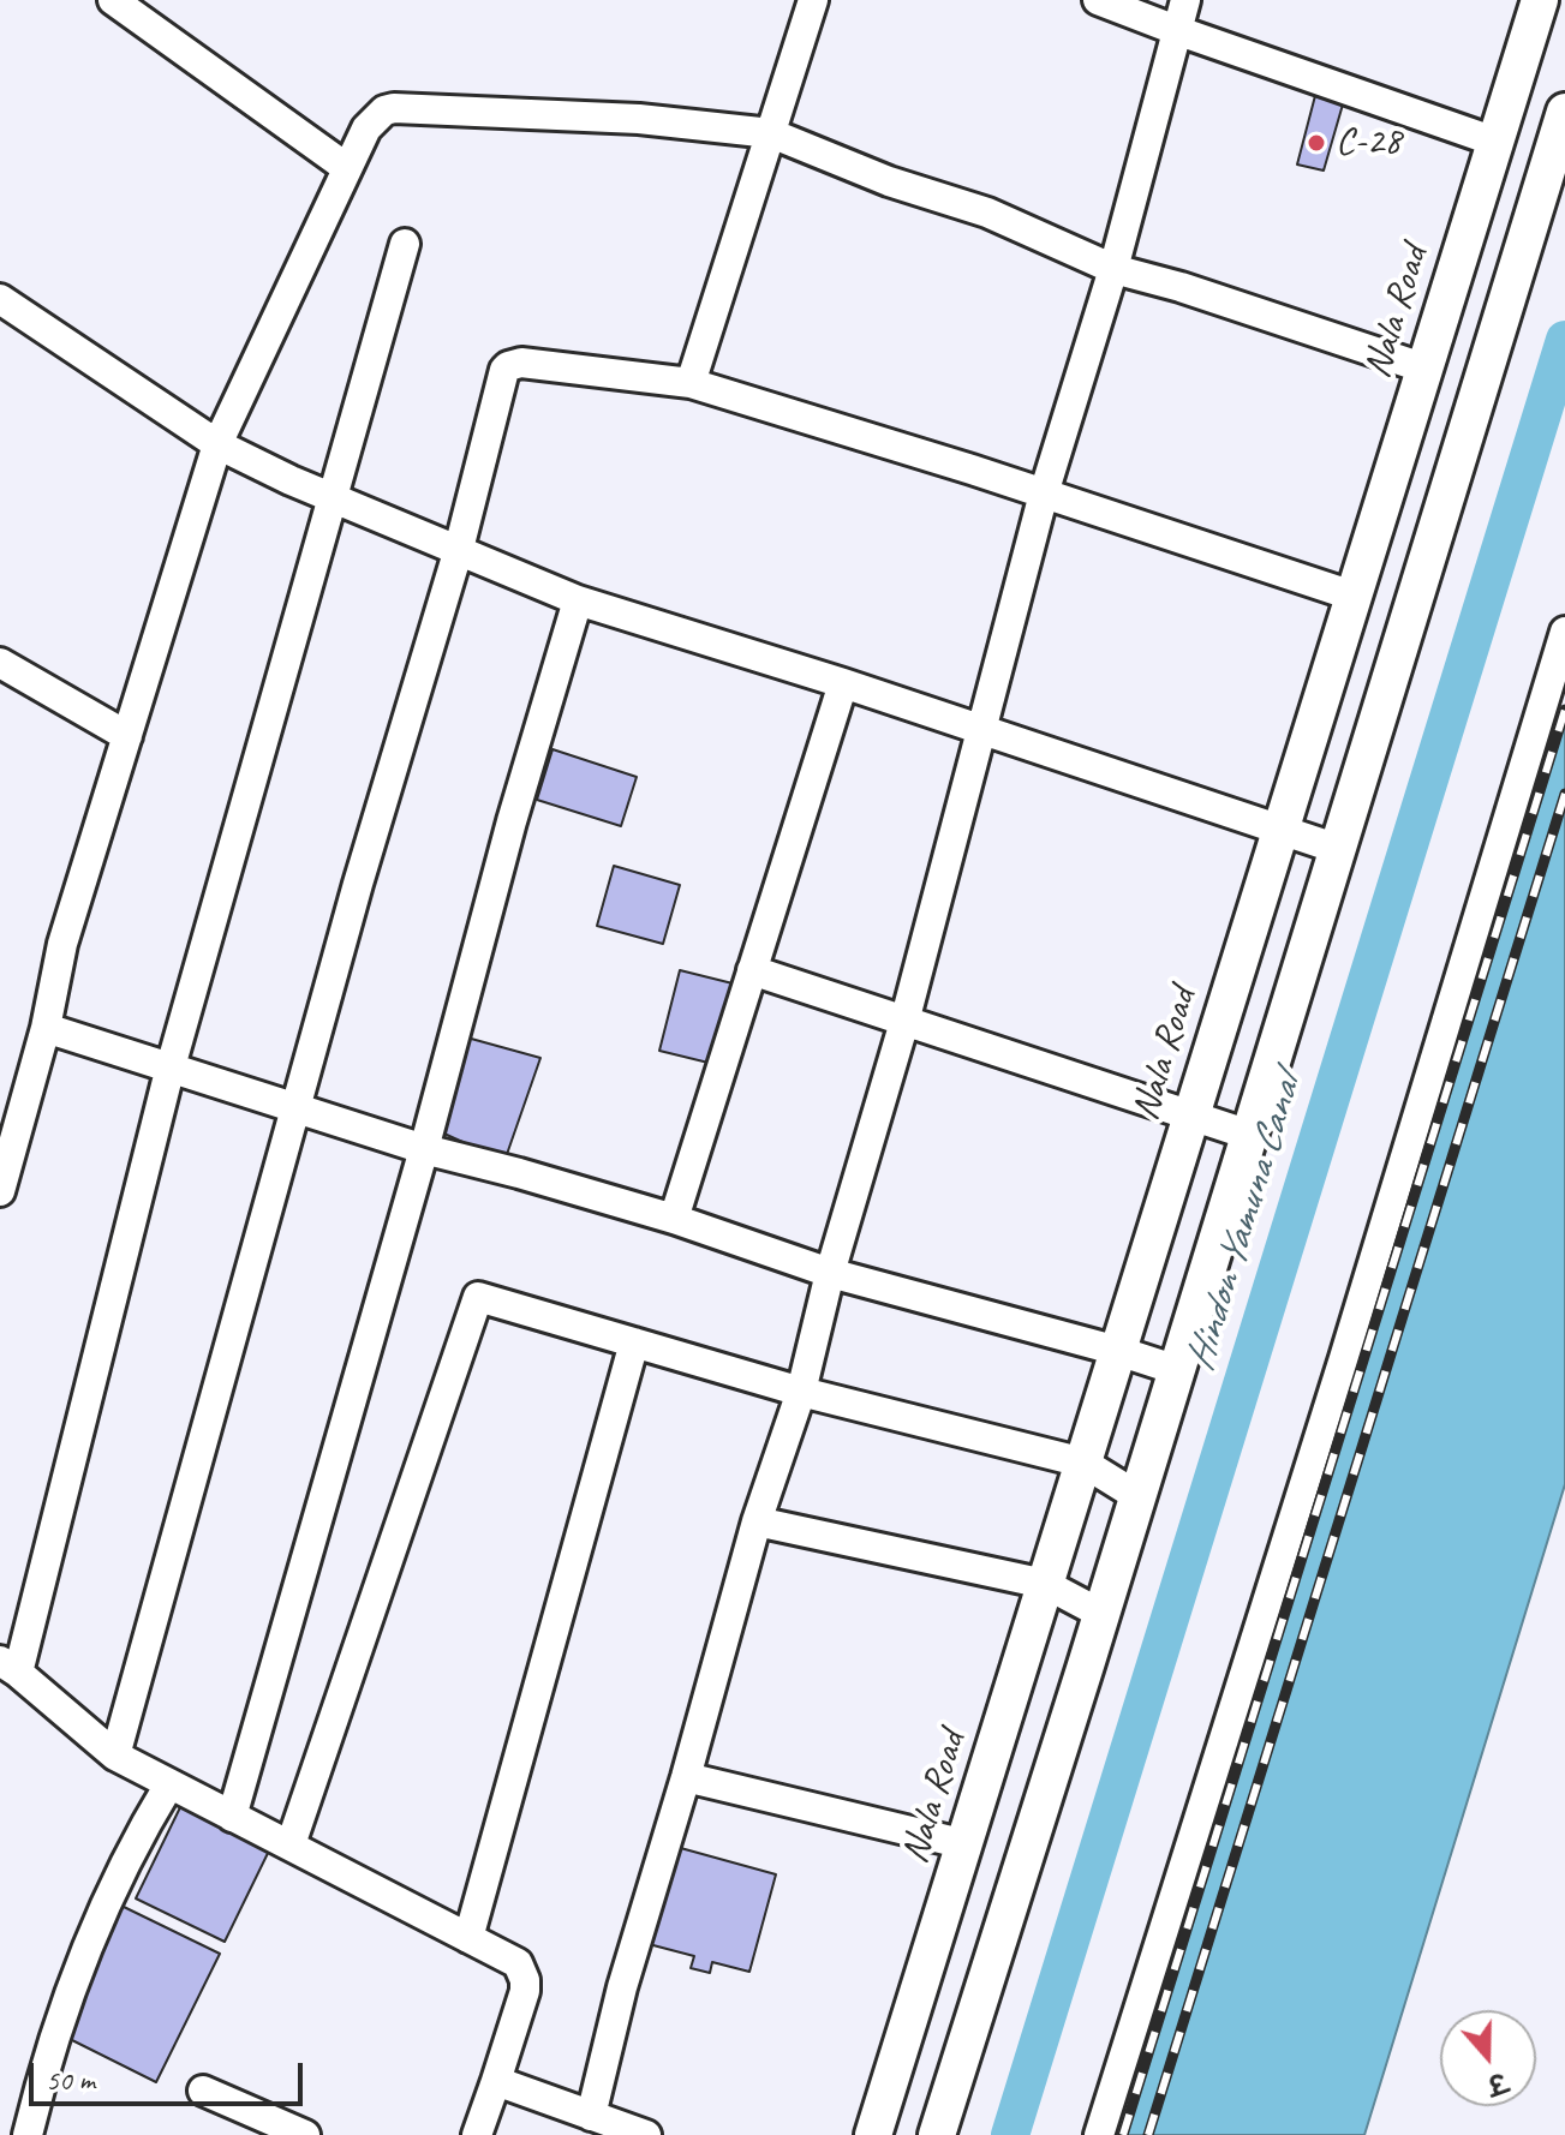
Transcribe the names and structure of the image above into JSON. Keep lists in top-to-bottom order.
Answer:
{
  "streets": {
    "street": ["Nala Road"]
  },
  "water": ["Hindon Yamuna Canal"],
  "places": ["C-28"],
  "scale_bar": "50 m",
  "north": "bottom"
}
